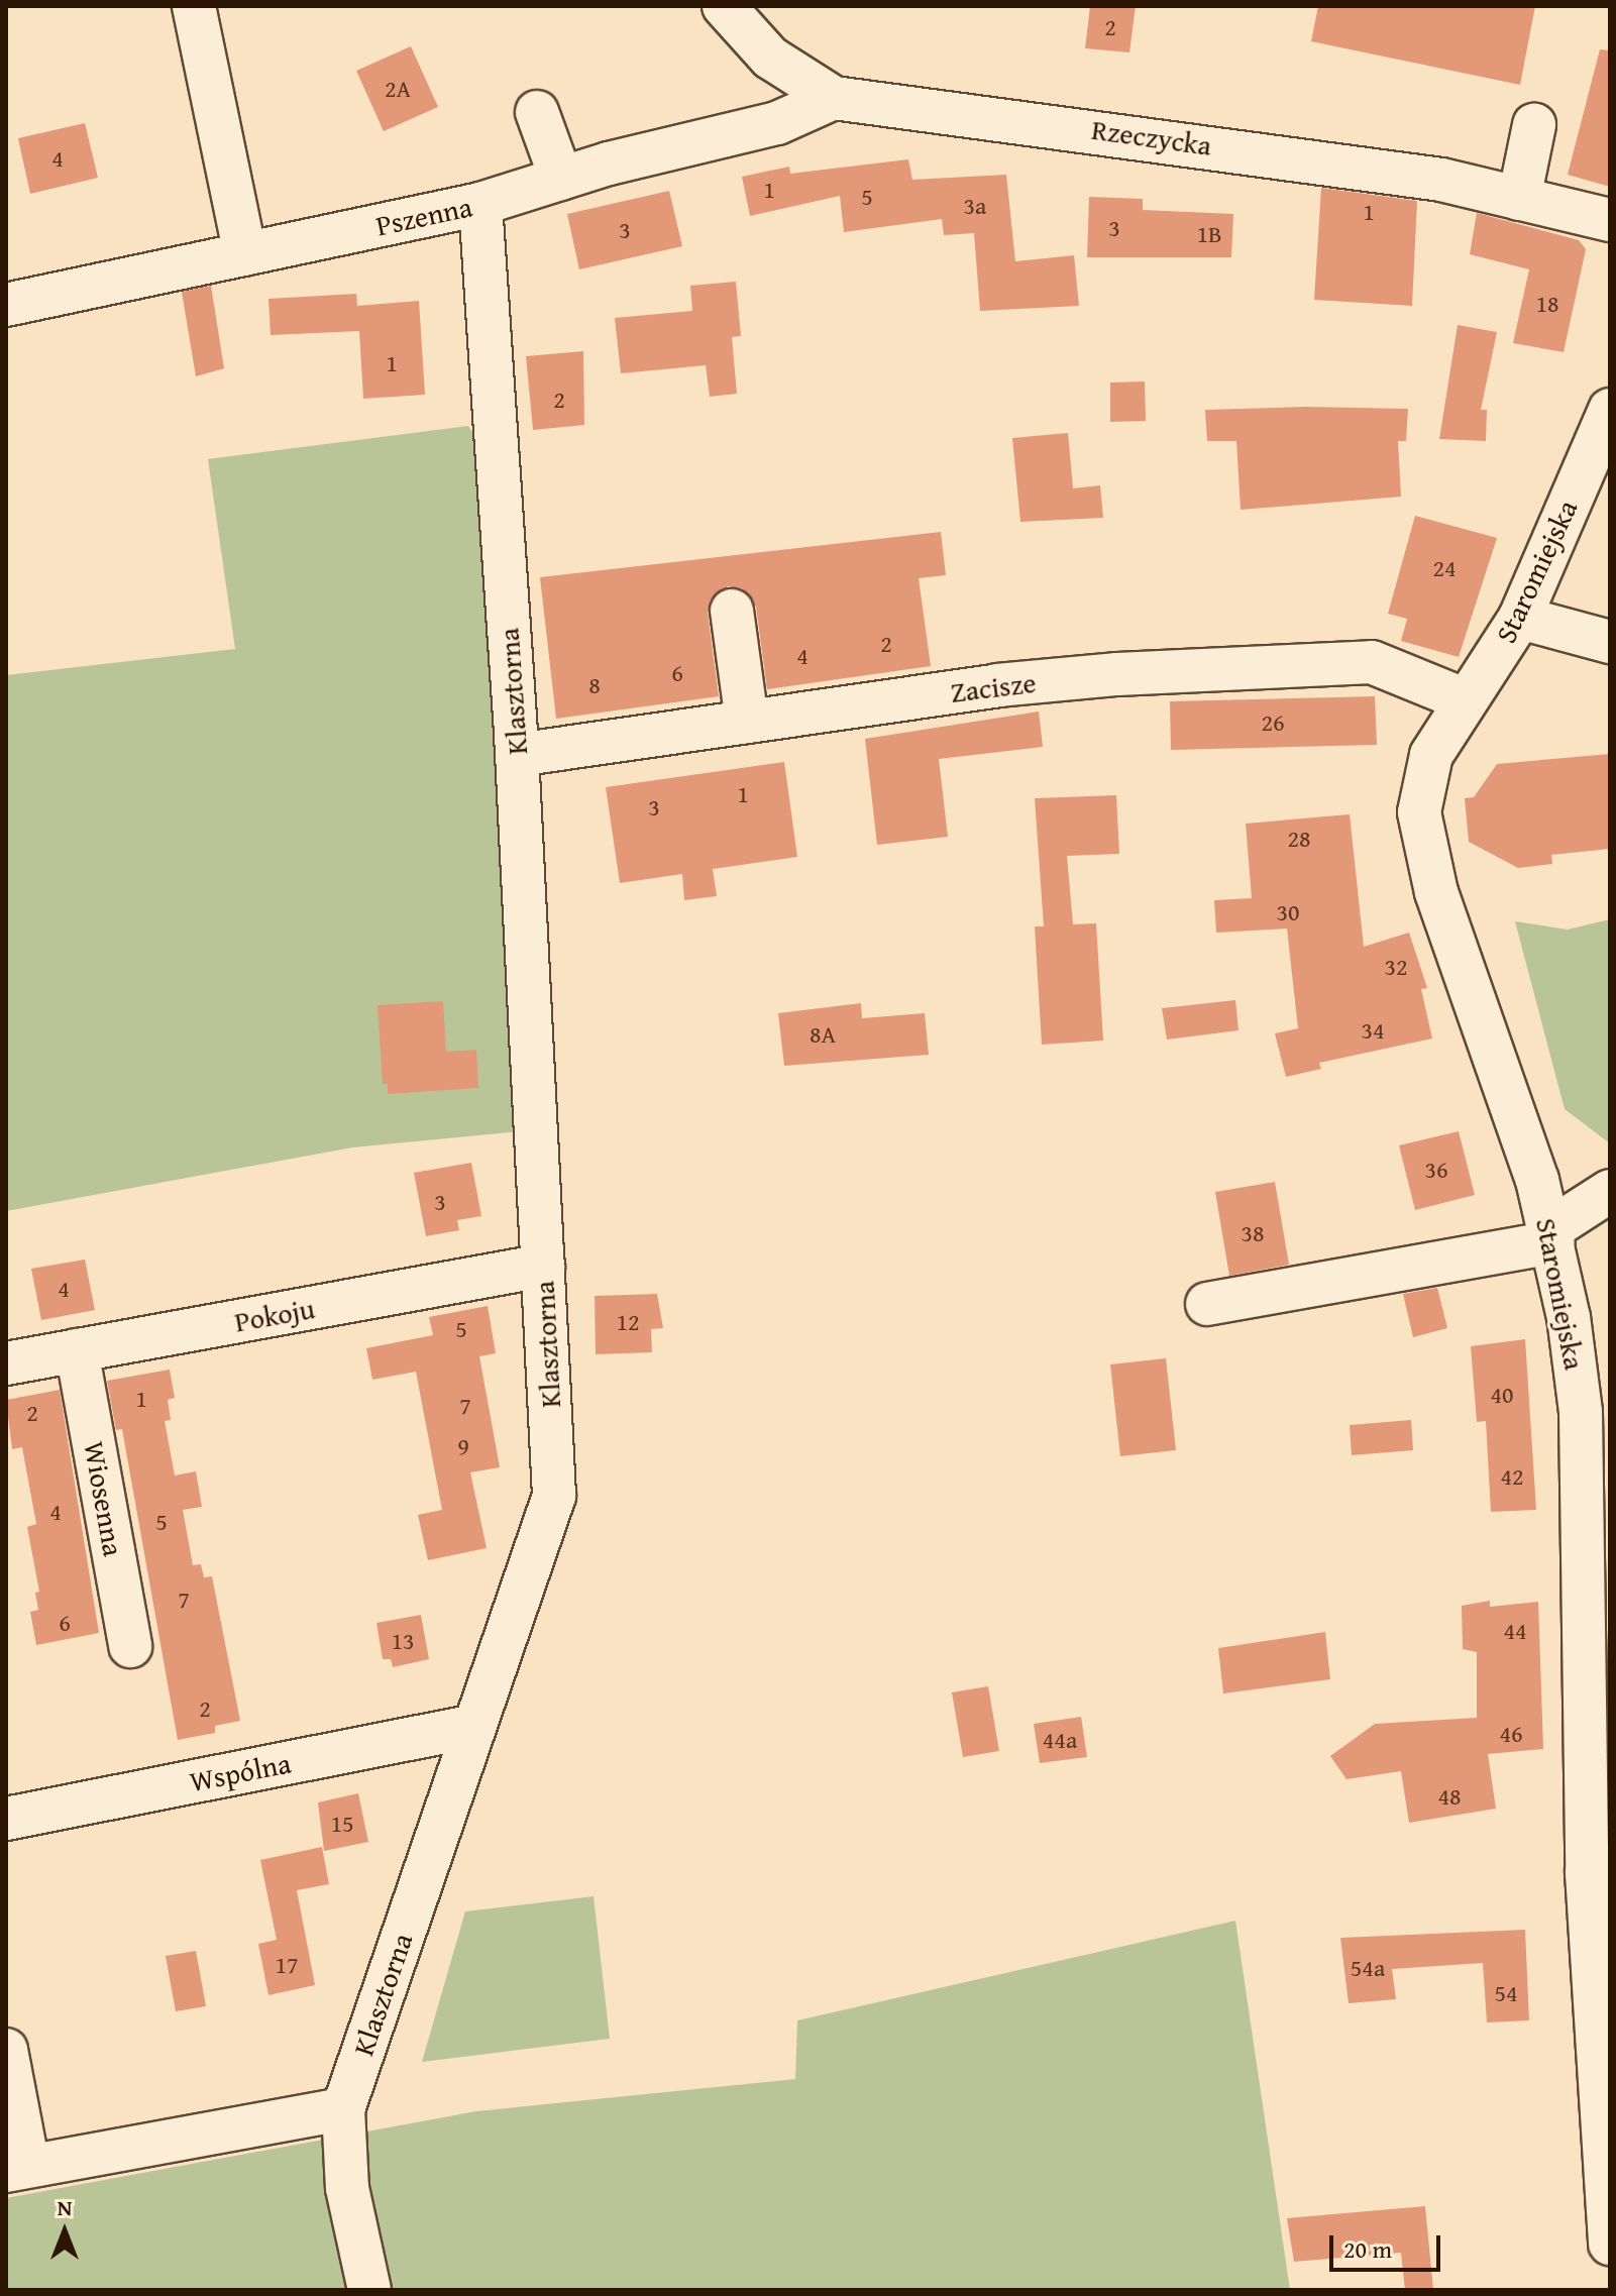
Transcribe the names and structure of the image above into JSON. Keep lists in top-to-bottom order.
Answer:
{
  "streets": {
    "street": [
      "Rzeczycka",
      "Pszenna",
      "Staromiejska",
      "Zacisze",
      "Klasztorna",
      "Pokoju",
      "Wiosenna",
      "Wspólna"
    ]
  },
  "crossings": [
    ["Rzeczycka", "Pszenna"],
    ["Pszenna", "Klasztorna"],
    ["Staromiejska", "Zacisze"],
    ["Zacisze", "Klasztorna"],
    ["Klasztorna", "Pokoju"],
    ["Klasztorna", "Wspólna"],
    ["Pokoju", "Wiosenna"]
  ],
  "house_numbers": [
    "2",
    "2A",
    "4",
    "1",
    "5",
    "3a",
    "1",
    "3",
    "3",
    "1B",
    "18",
    "1",
    "2",
    "24",
    "2",
    "4",
    "6",
    "8",
    "26",
    "1",
    "3",
    "28",
    "30",
    "32",
    "34",
    "8A",
    "36",
    "3",
    "38",
    "4",
    "12",
    "5",
    "40",
    "1",
    "7",
    "2",
    "9",
    "42",
    "4",
    "5",
    "7",
    "6",
    "44",
    "13",
    "2",
    "46",
    "44a",
    "48",
    "15",
    "17",
    "54a",
    "54"
  ],
  "scale_bar": "20 m",
  "north": "top"
}
